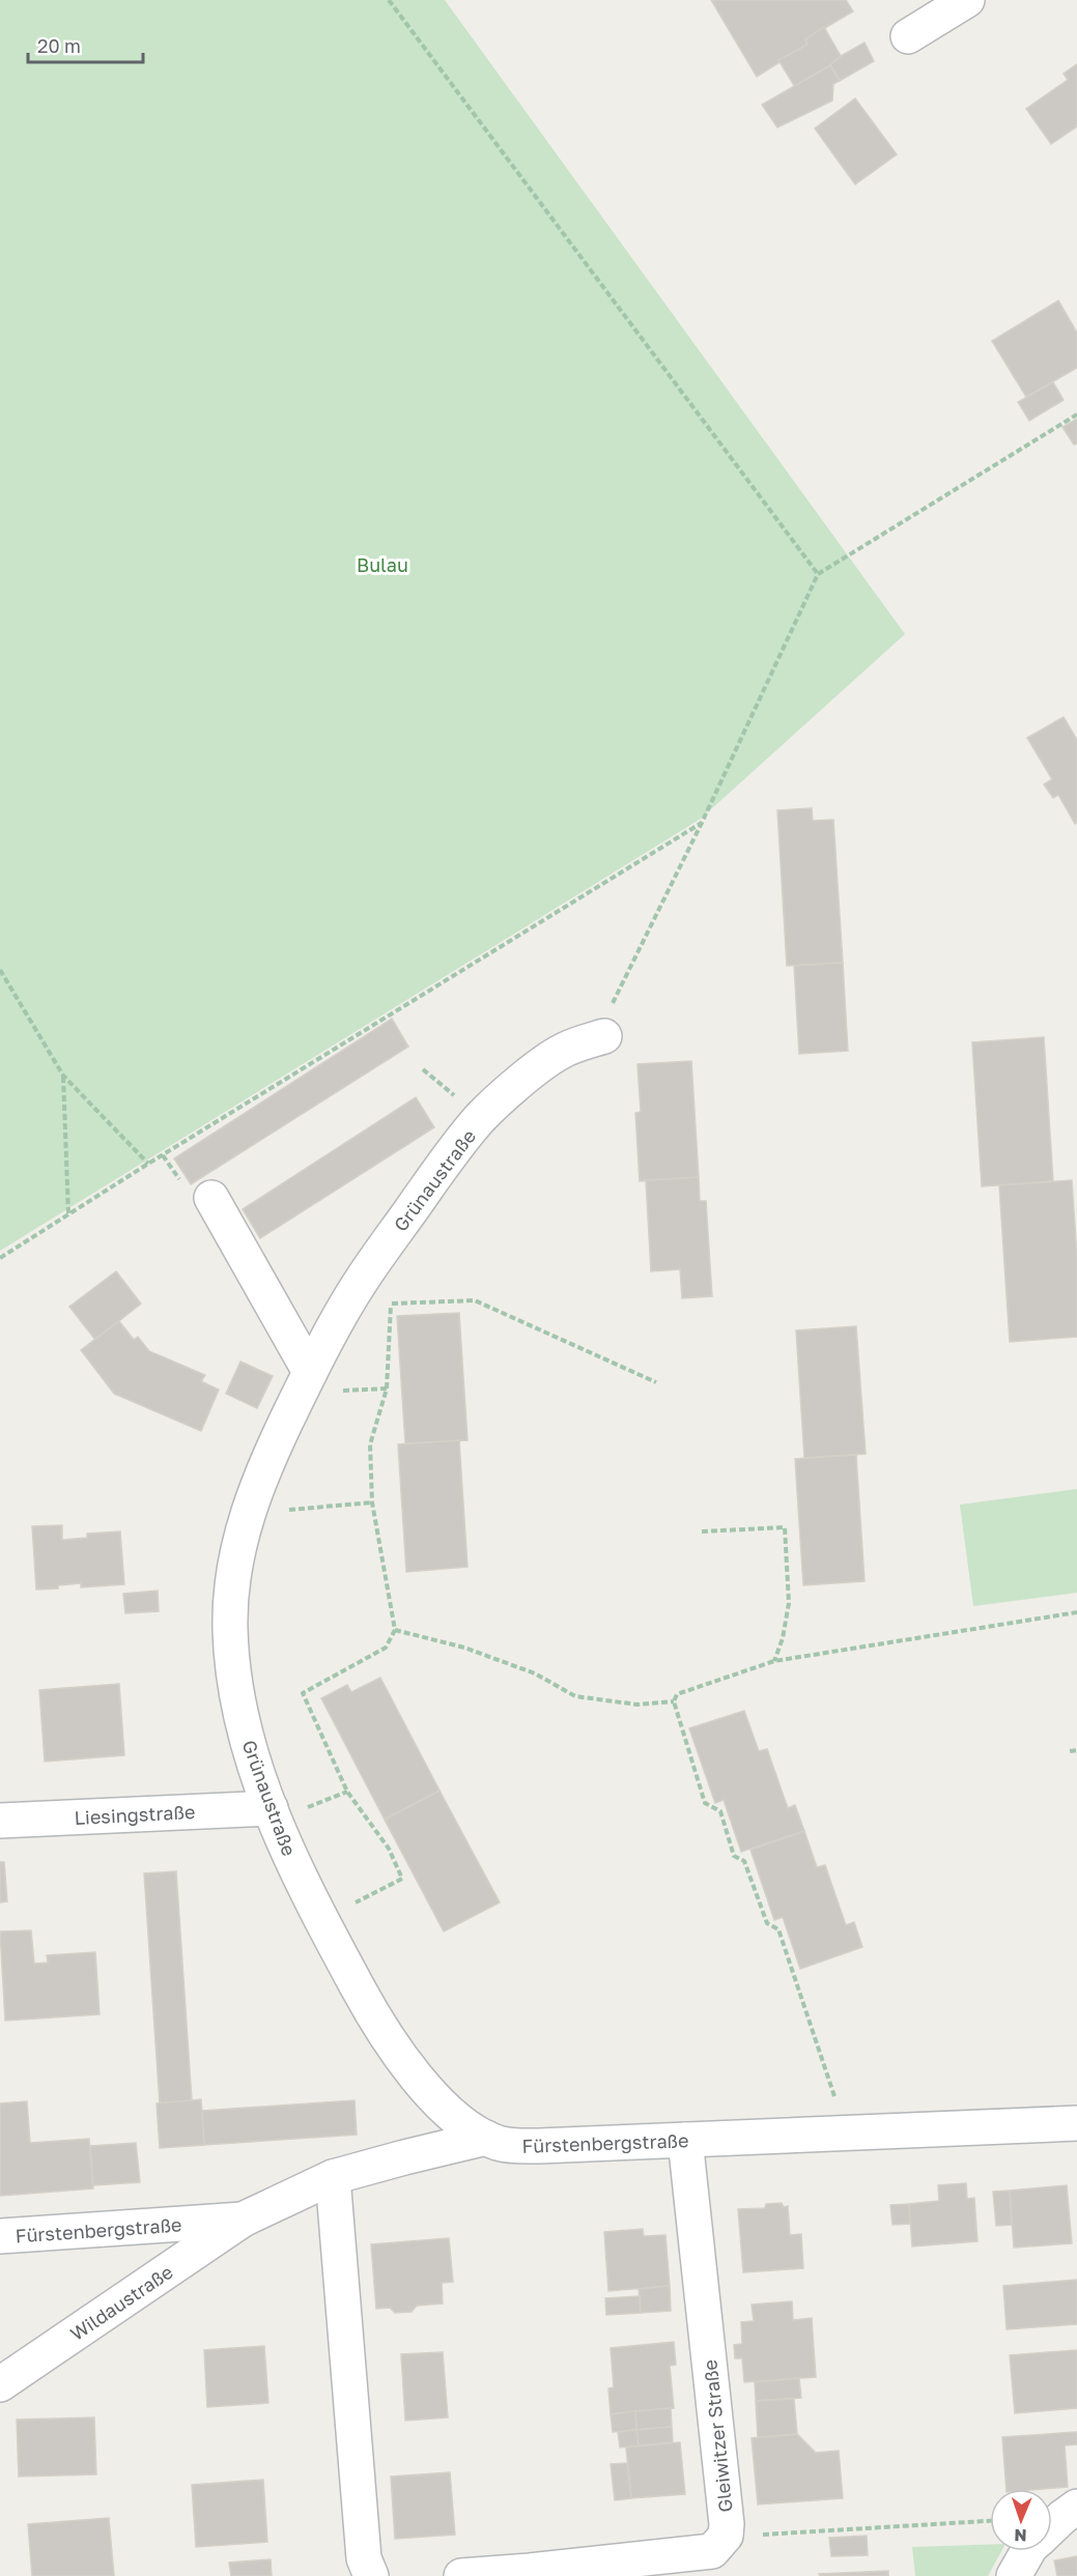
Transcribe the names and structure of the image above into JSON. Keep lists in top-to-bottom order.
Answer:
{
  "streets": {
    "street": [
      "Grünaustraße",
      "Liesingstraße",
      "Fürstenbergstraße",
      "Wildaustraße",
      "Gleiwitzer Straße"
    ]
  },
  "crossings": [
    ["Grünaustraße", "Liesingstraße"],
    ["Grünaustraße", "Fürstenbergstraße"],
    ["Fürstenbergstraße", "Wildaustraße"],
    ["Fürstenbergstraße", "Gleiwitzer Straße"]
  ],
  "parks": ["Bulau"],
  "scale_bar": "20 m",
  "north": "bottom"
}
